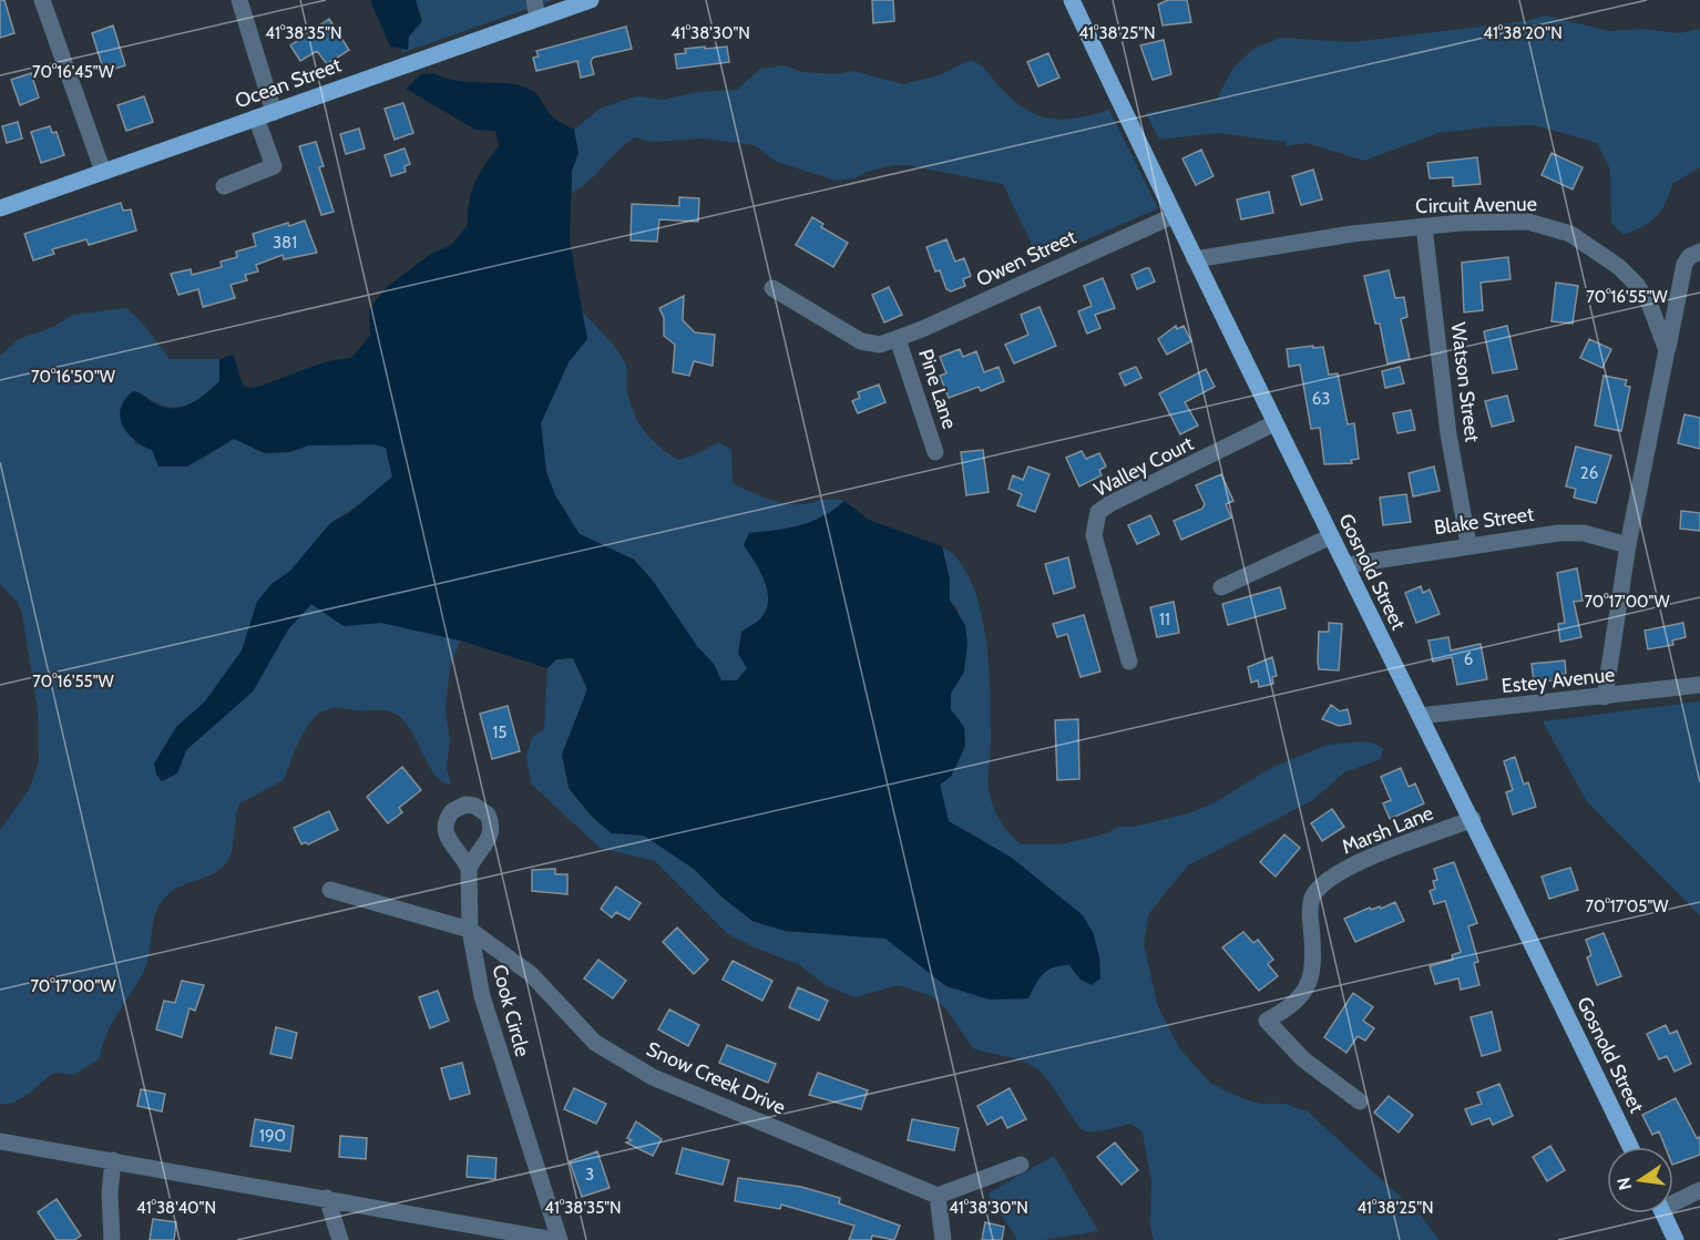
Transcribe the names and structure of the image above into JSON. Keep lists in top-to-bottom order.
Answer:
{
  "streets": {
    "main road": ["Ocean Street", "Gosnold Street"],
    "street": [
      "Circuit Avenue",
      "Owen Street",
      "Watson Street",
      "Pine Lane",
      "Walley Court",
      "Blake Street",
      "Estey Avenue",
      "Marsh Lane",
      "Cook Circle",
      "Snow Creek Drive"
    ]
  },
  "crossings": [
    ["Circuit Avenue", "Watson Street"],
    ["Circuit Avenue", "Gosnold Street"],
    ["Owen Street", "Pine Lane"],
    ["Owen Street", "Gosnold Street"],
    ["Watson Street", "Blake Street"],
    ["Walley Court", "Gosnold Street"],
    ["Blake Street", "Gosnold Street"],
    ["Gosnold Street", "Estey Avenue"],
    ["Gosnold Street", "Marsh Lane"],
    ["Cook Circle", "Snow Creek Drive"]
  ],
  "house_numbers": [
    "381",
    "63",
    "26",
    "11",
    "6",
    "15",
    "190",
    "3"
  ],
  "north": "left",
  "coordinates": [
    "41°38'35\"N",
    "41°38'30\"N",
    "41°38'25\"N",
    "41°38'20\"N",
    "70°16'45\"W",
    "70°16'55\"W",
    "70°16'50\"W",
    "70°17'00\"W",
    "70°17'05\"W",
    "41°38'40\"N"
  ]
}
